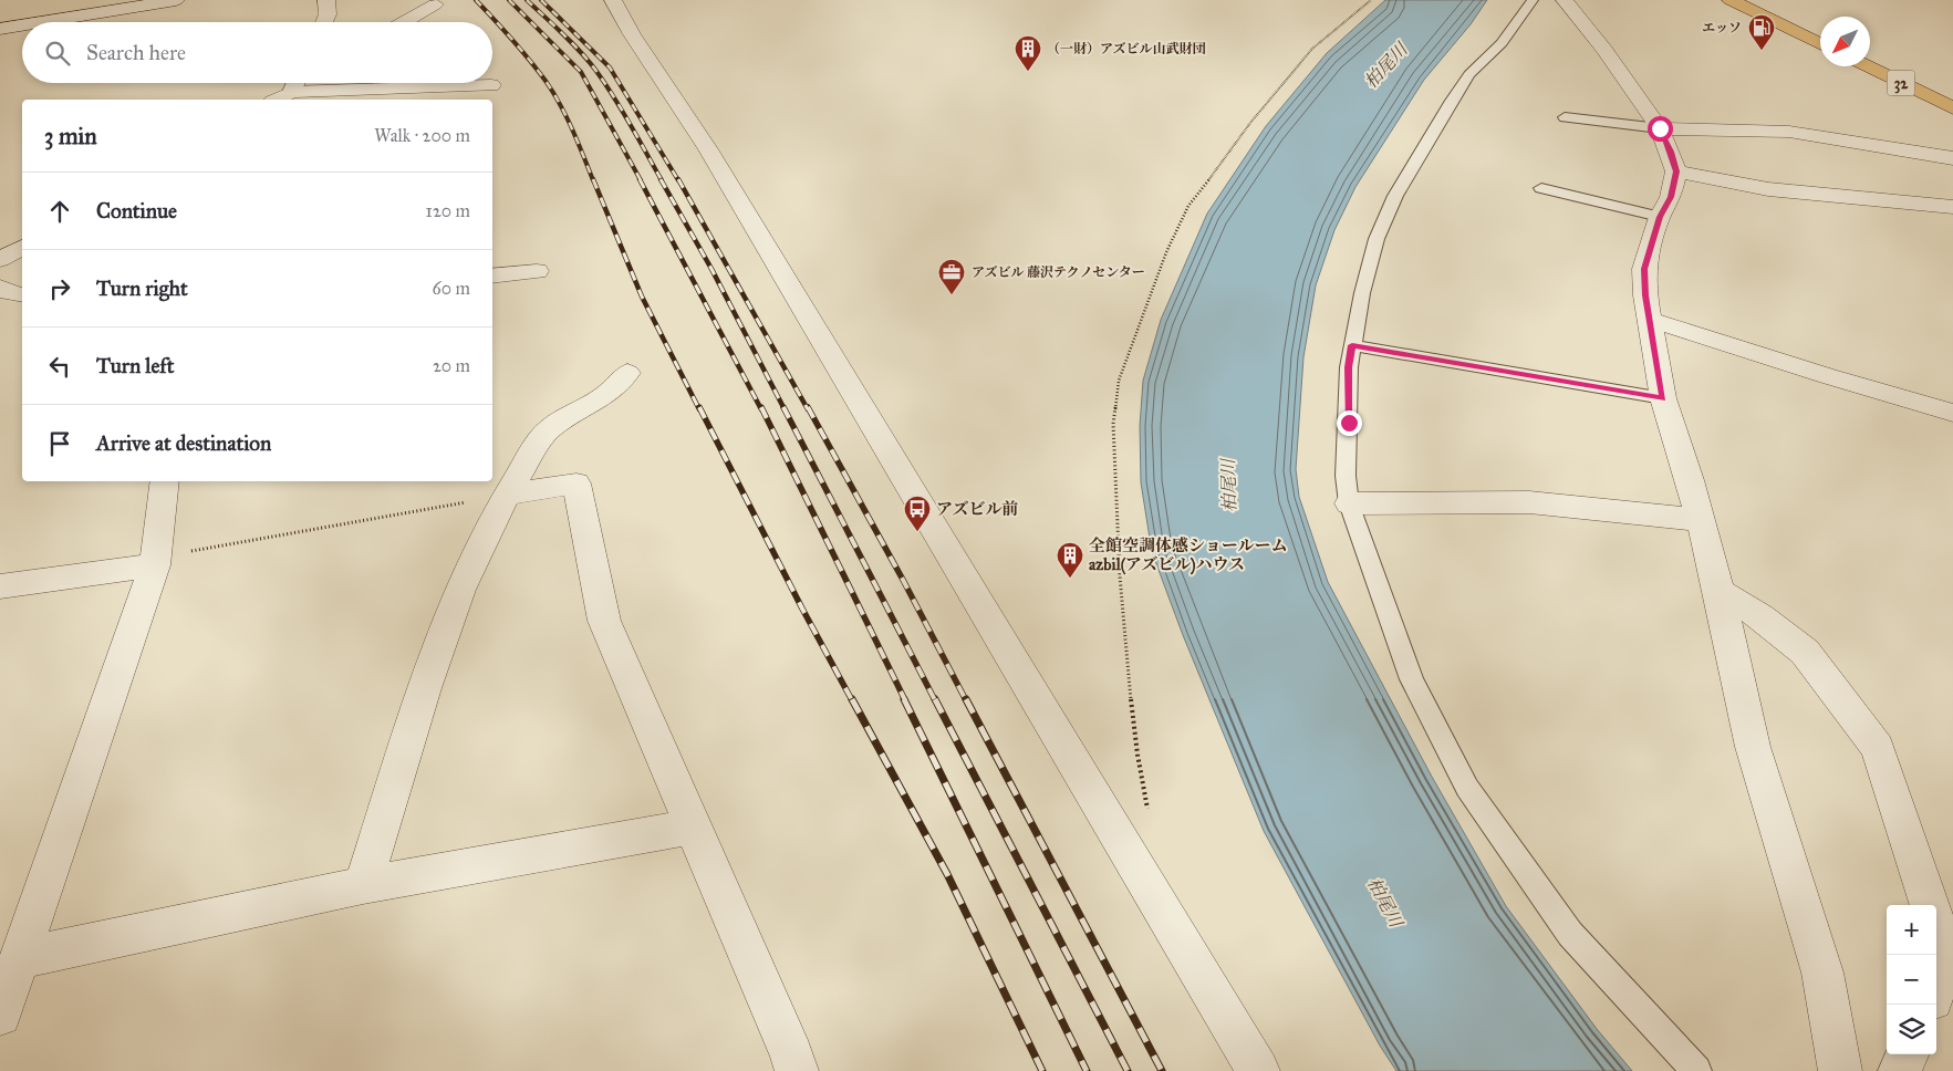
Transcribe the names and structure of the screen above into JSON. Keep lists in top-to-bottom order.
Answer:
{
  "streets": {
    "main road": ["32"]
  },
  "water": ["柏尾川"],
  "places": {
    "fuel station": ["エッソ"],
    "building": ["（一財）アズビル山武財団", "全館空調体感ショールーム azbil(アズビル)ハウス"],
    "office": ["アズビル 藤沢テクノセンター"],
    "bus stop": ["アズビル前"]
  },
  "north": "bottom left",
  "page": {
    "search": "Search here",
    "heading": ["3 min", "Walk · 200 m"],
    "list": [
      ["Continue", "120 m"],
      ["Turn right", "60 m"],
      ["Turn left", "20 m"],
      "Arrive at destination"
    ],
    "map_buttons": ["+", "−"]
  }
}
